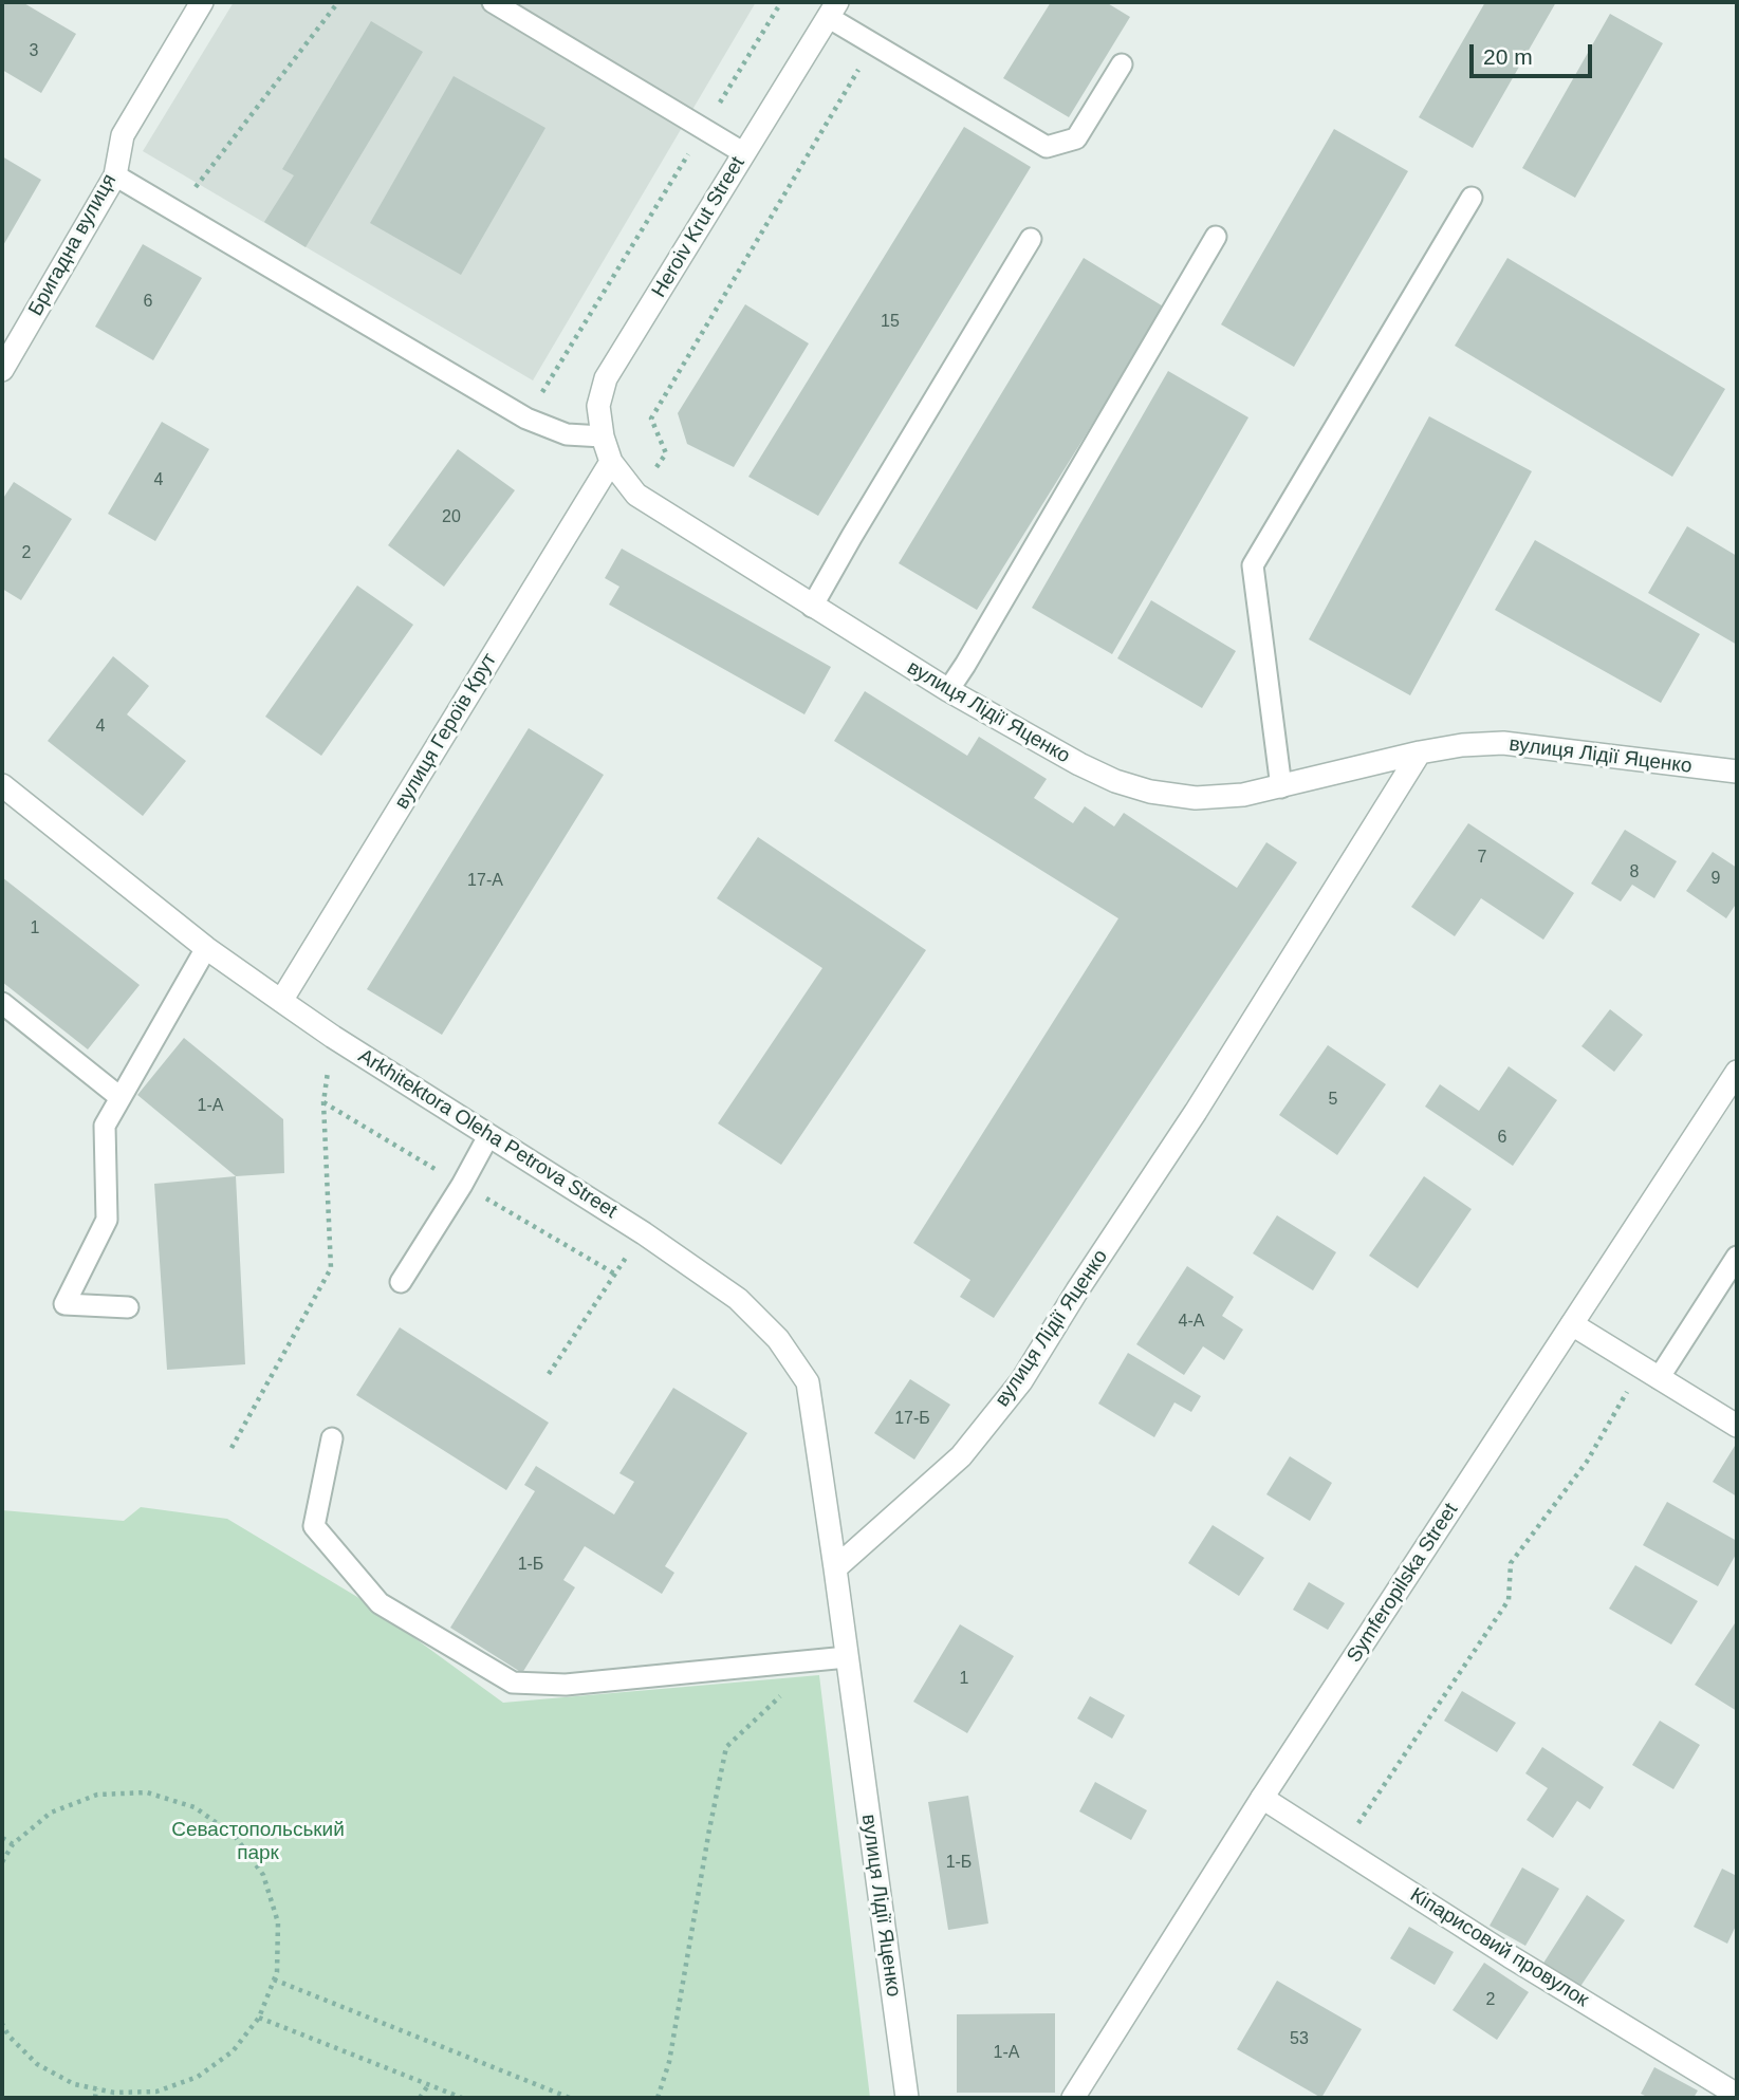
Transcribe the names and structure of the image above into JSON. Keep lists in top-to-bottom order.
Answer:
{
  "streets": {
    "street": [
      "Heroiv Krut Street",
      "Бригадна вулиця",
      "вулиця Лідії Яценко",
      "вулиця Героїв Крут",
      "Arkhitektora Oleha Petrova Street",
      "Symferopilska Street",
      "Кіпарисовий провулок"
    ]
  },
  "crossings": [
    ["Heroiv Krut Street", "вулиця Лідії Яценко"],
    ["Heroiv Krut Street", "вулиця Героїв Крут"],
    ["вулиця Лідії Яценко", "вулиця Героїв Крут"],
    ["вулиця Лідії Яценко", "Arkhitektora Oleha Petrova Street"],
    ["вулиця Героїв Крут", "Arkhitektora Oleha Petrova Street"],
    ["Symferopilska Street", "Кіпарисовий провулок"]
  ],
  "parks": ["Севастопольський парк"],
  "house_numbers": [
    "3",
    "6",
    "15",
    "4",
    "20",
    "2",
    "4",
    "7",
    "8",
    "9",
    "17-А",
    "1",
    "5",
    "1-А",
    "6",
    "4-А",
    "17-Б",
    "1-Б",
    "1",
    "1-Б",
    "2",
    "53",
    "1-А"
  ],
  "scale_bar": "20 m"
}
